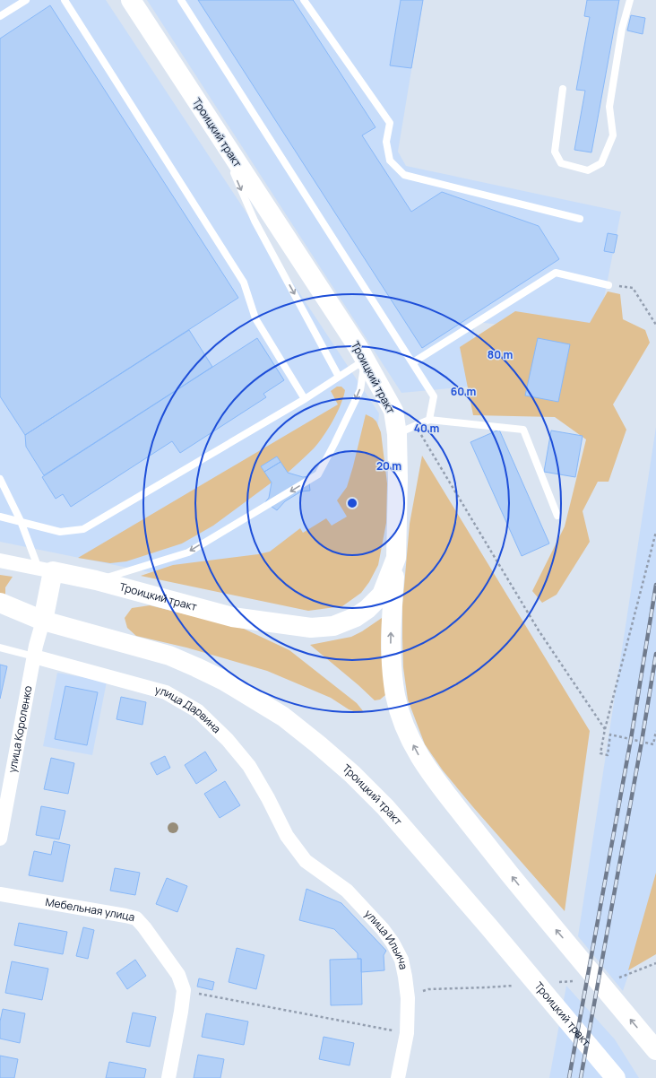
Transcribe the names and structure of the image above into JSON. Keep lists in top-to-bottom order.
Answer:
{
  "streets": {
    "main road": ["Троицкий тракт"],
    "street": [
      "улица Дарвина",
      "улица Короленко",
      "Мебельная улица",
      "улица Ильича"
    ]
  },
  "crossings": [
    ["Троицкий тракт", "улица Короленко"],
    ["улица Дарвина", "улица Короленко"],
    ["улица Дарвина", "улица Ильича"]
  ],
  "rings": [
    "80 m",
    "60 m",
    "40 m",
    "20 m"
  ]
}
